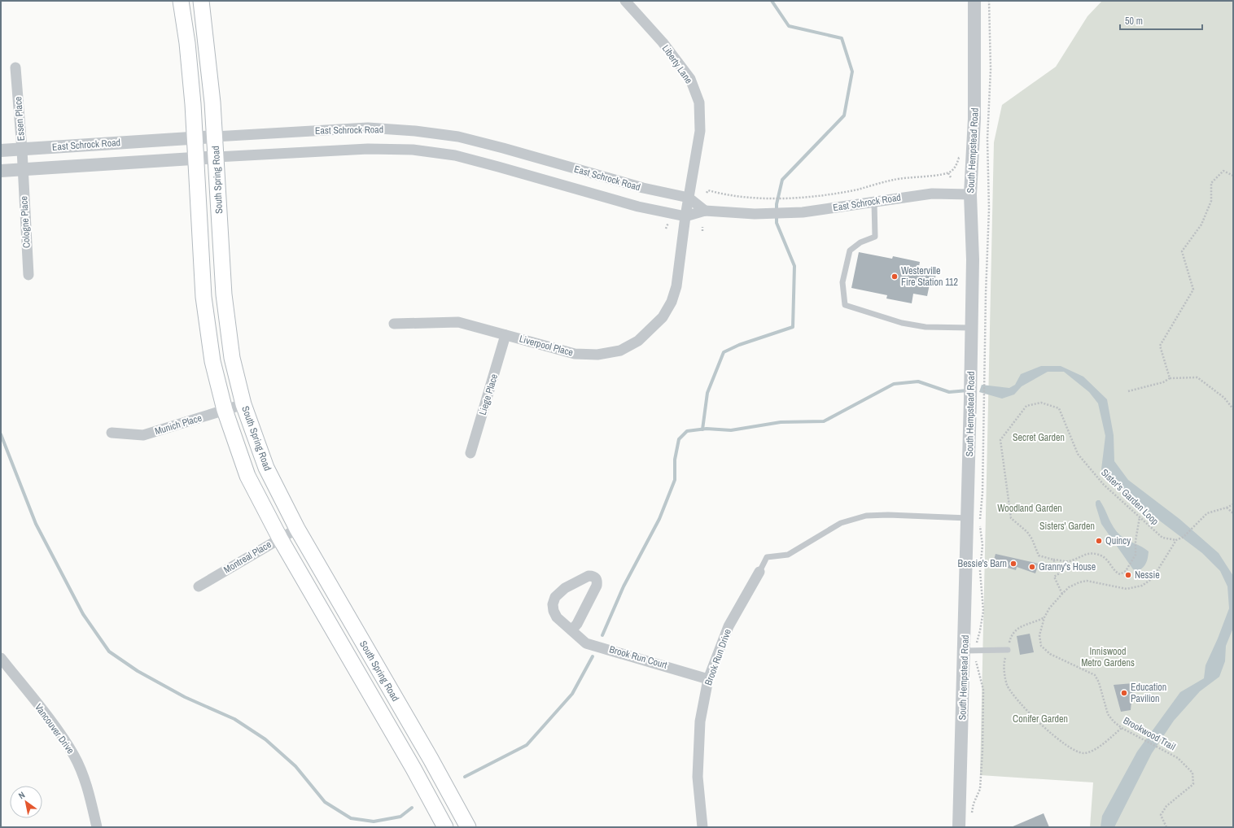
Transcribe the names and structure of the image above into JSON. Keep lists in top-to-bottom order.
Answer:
{
  "streets": {
    "main road": ["South Spring Road"],
    "street": [
      "Liberty Lane",
      "Essen Place",
      "East Schrock Road",
      "South Hempstead Road",
      "Cologne Place",
      "Liverpool Place",
      "Liege Place",
      "Munich Place",
      "Montreal Place",
      "Brook Run Court",
      "Brook Run Drive",
      "Vancouver Drive"
    ],
    "path": ["Sister's Garden Loop", "Brookwood Trail"]
  },
  "crossings": [
    ["Liberty Lane", "East Schrock Road"],
    ["Liberty Lane", "Liverpool Place"],
    ["Essen Place", "East Schrock Road"],
    ["Essen Place", "Cologne Place"],
    ["East Schrock Road", "South Hempstead Road"],
    ["East Schrock Road", "South Spring Road"],
    ["East Schrock Road", "Cologne Place"],
    ["East Schrock Road", "Liverpool Place"],
    ["South Spring Road", "Munich Place"],
    ["South Spring Road", "Montreal Place"],
    ["Liverpool Place", "Liege Place"],
    ["Sister's Garden Loop", "Brookwood Trail"],
    ["Brook Run Court", "Brook Run Drive"]
  ],
  "parks": [
    "Secret Garden",
    "Woodland Garden",
    "Sisters' Garden",
    "Inniswood Metro Gardens",
    "Conifer Garden"
  ],
  "places": [
    "Westerville Fire Station 112",
    "Quincy",
    "Bessie's Barn",
    "Granny's House",
    "Nessie",
    "Education Pavilion"
  ],
  "scale_bar": "50 m",
  "north": "top left"
}
